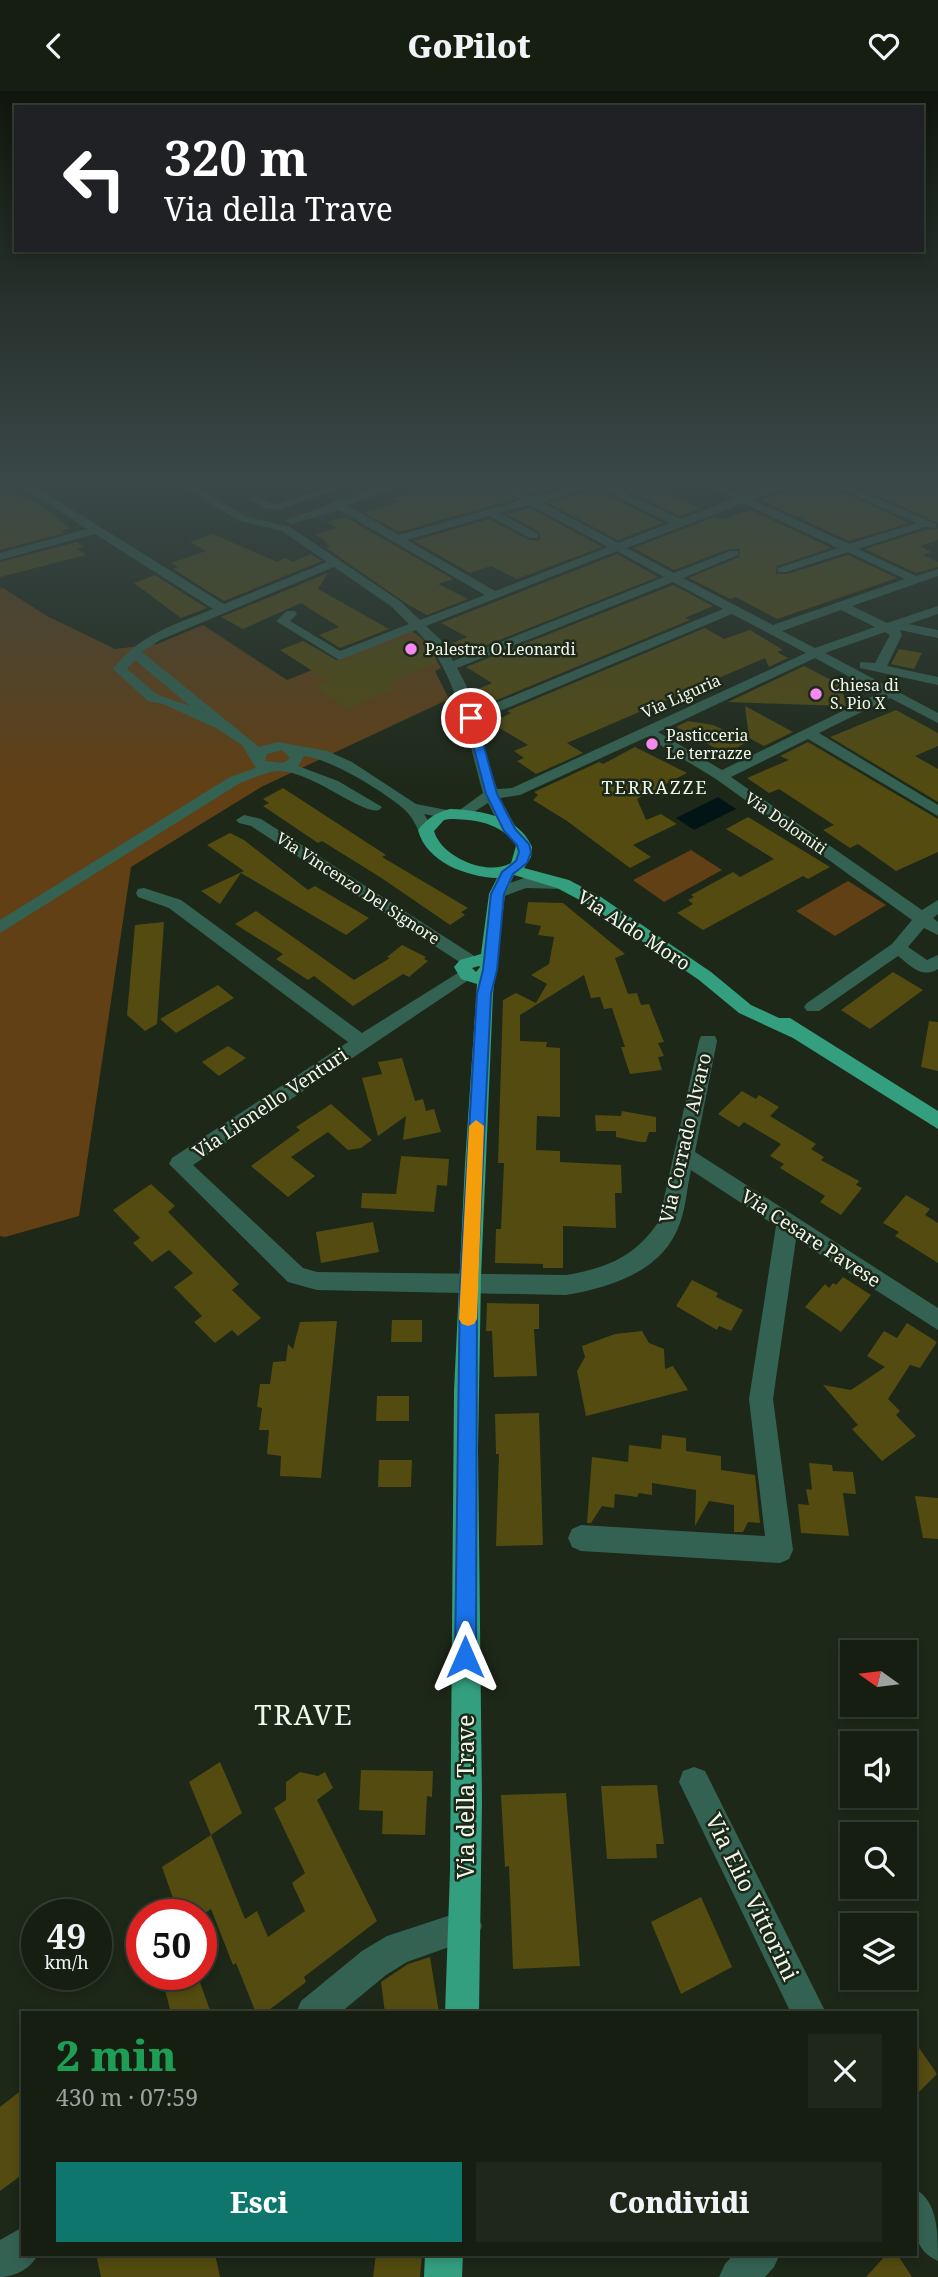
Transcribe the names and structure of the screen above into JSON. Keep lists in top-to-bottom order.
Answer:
{
  "streets": {
    "main road": ["Via Aldo Moro", "Via della Trave"],
    "street": [
      "Via Liguria",
      "Via Dolomiti",
      "Via Vincenzo Del Signore",
      "Via Lionello Venturi",
      "Via Corrado Alvaro",
      "Via Cesare Pavese",
      "Via Elio Vittorini"
    ]
  },
  "crossings": [
    ["Via Liguria", "Via Dolomiti"],
    ["Via Vincenzo Del Signore", "Via Lionello Venturi"],
    ["Via Vincenzo Del Signore", "Via della Trave"],
    ["Via Aldo Moro", "Via della Trave"],
    ["Via Lionello Venturi", "Via Corrado Alvaro"],
    ["Via Lionello Venturi", "Via della Trave"],
    ["Via Corrado Alvaro", "Via Cesare Pavese"],
    ["Via Corrado Alvaro", "Via della Trave"]
  ],
  "districts": ["TERRAZZE", "TRAVE"],
  "places": ["Palestra O.Leonardi", "Chiesa di S. Pio X", "Pasticceria Le terrazze"],
  "north": "left",
  "page": {
    "header": "GoPilot",
    "turn": ["320 m", "Via della Trave"],
    "speed": "49 km/h",
    "limit": "50",
    "heading": ["2 min", "430 m · 07:59"],
    "buttons": ["Esci", "Condividi"]
  }
}
